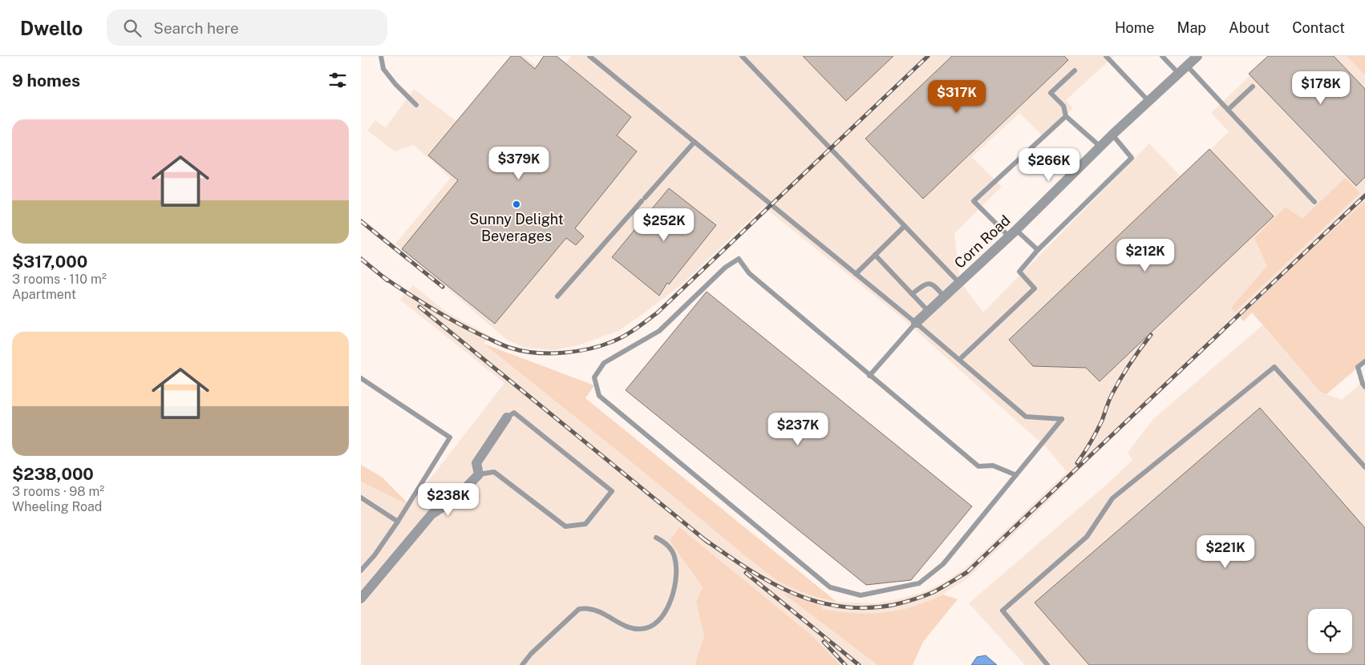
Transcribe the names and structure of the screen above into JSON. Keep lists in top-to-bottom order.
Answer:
{
  "streets": {
    "street": ["Corn Road"]
  },
  "places": ["Sunny Delight Beverages"],
  "page": {
    "header": "Dwello",
    "search": "Search here",
    "nav": [
      "Home",
      "Map",
      "About",
      "Contact"
    ],
    "heading": "9 homes",
    "price": [
      "$178K",
      "$317K",
      "$379K",
      "$266K",
      "$252K",
      "$212K",
      "$237K",
      "$238K",
      "$221K"
    ],
    "list": [
      {
        "name": "$317,000",
        "note": "3 rooms · 110 m² · Apartment"
      },
      {
        "name": "$238,000",
        "note": "3 rooms · 98 m² · Wheeling Road"
      }
    ]
  }
}
